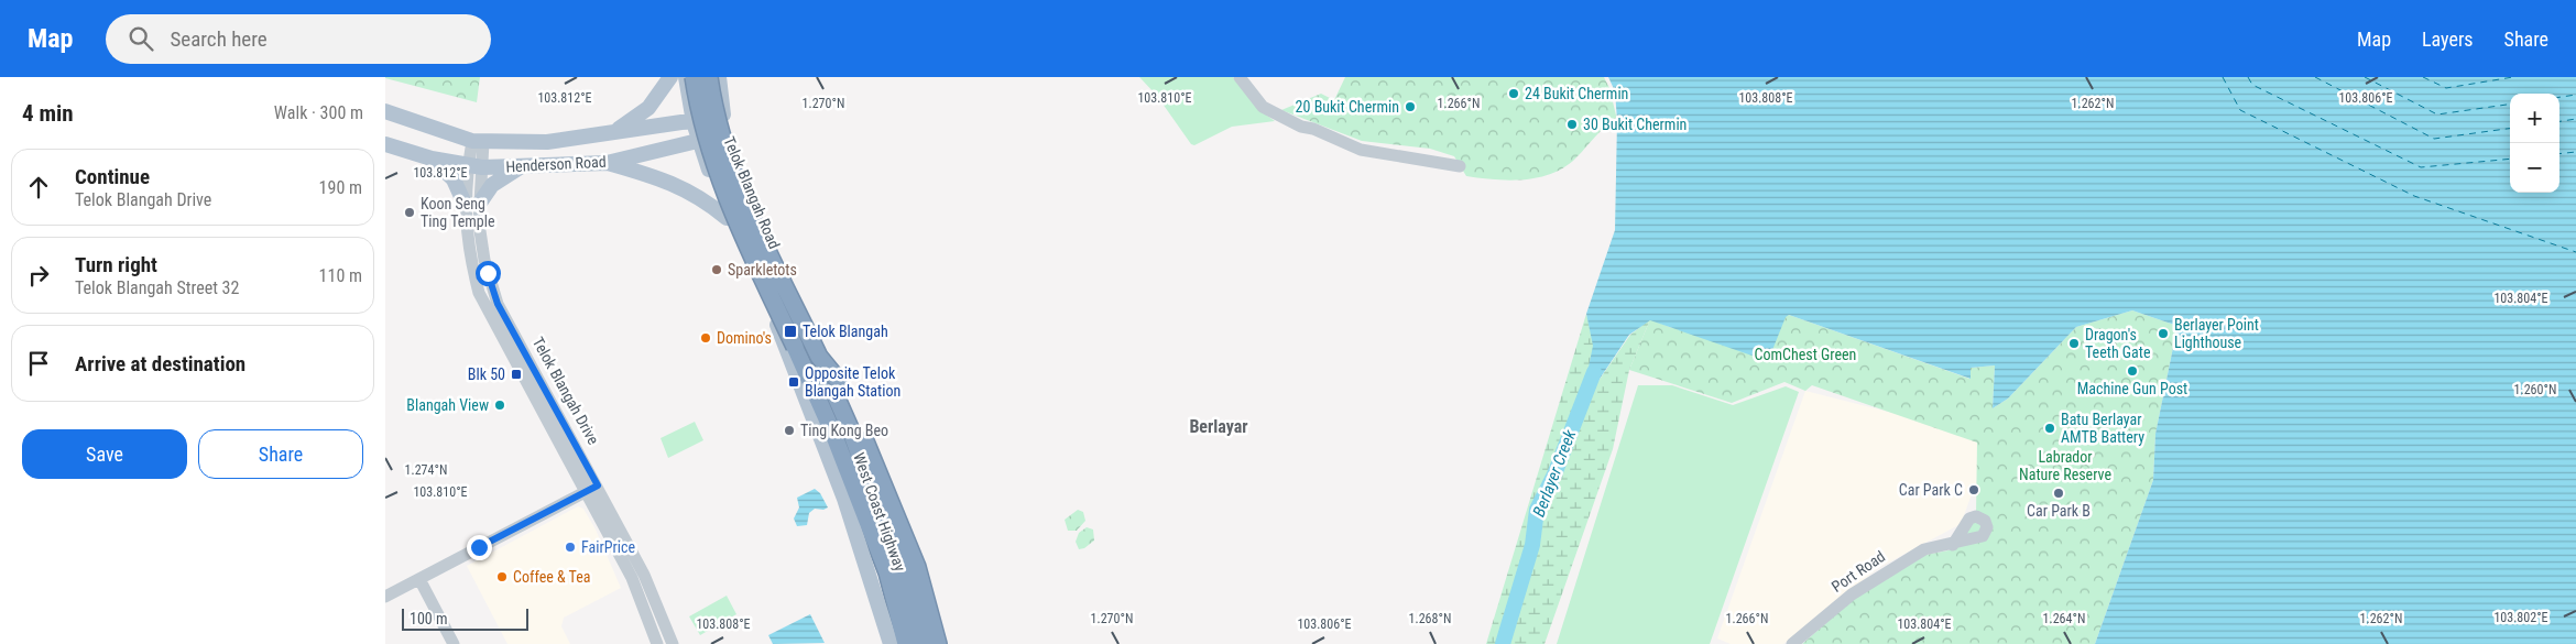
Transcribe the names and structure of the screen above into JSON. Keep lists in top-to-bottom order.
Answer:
{
  "streets": {
    "highway": ["West Coast Highway"],
    "main road": ["Henderson Road", "Telok Blangah Road"],
    "street": ["Telok Blangah Drive", "Port Road"]
  },
  "crossings": [
    ["Henderson Road", "Telok Blangah Road"],
    ["Henderson Road", "Telok Blangah Drive"]
  ],
  "districts": ["Berlayar"],
  "water": ["Berlayer Creek"],
  "parks": ["ComChest Green", "Labrador Nature Reserve"],
  "places": {
    "other": [
      "24 Bukit Chermin",
      "20 Bukit Chermin",
      "30 Bukit Chermin",
      "Koon Seng Ting Temple",
      "Sparkletots",
      "Berlayer Point Lighthouse",
      "Domino's",
      "Dragon's Teeth Gate",
      "Machine Gun Post",
      "Blangah View",
      "Batu Berlayar AMTB Battery",
      "Ting Kong Beo",
      "Car Park C",
      "Car Park B",
      "FairPrice",
      "Coffee & Tea"
    ],
    "transit": ["Telok Blangah", "Blk 50", "Opposite Telok Blangah Station"]
  },
  "scale_bar": "100 m",
  "page": {
    "header": "Map",
    "search": "Search here",
    "nav": ["Map", "Layers", "Share"],
    "heading": ["4 min", "Walk · 300 m"],
    "map_buttons": ["+", "−"],
    "list": [
      ["Continue", "Telok Blangah Drive", "190 m"],
      ["Turn right", "Telok Blangah Street 32", "110 m"],
      "Arrive at destination"
    ],
    "buttons": ["Save", "Share"],
    "scale": "100 m"
  },
  "coordinates": [
    "103.812°E",
    "103.808°E",
    "103.806°E",
    "103.810°E",
    "1.270°N",
    "1.266°N",
    "1.262°N",
    "103.804°E",
    "1.260°N",
    "1.274°N",
    "103.802°E",
    "1.268°N",
    "1.264°N"
  ]
}
